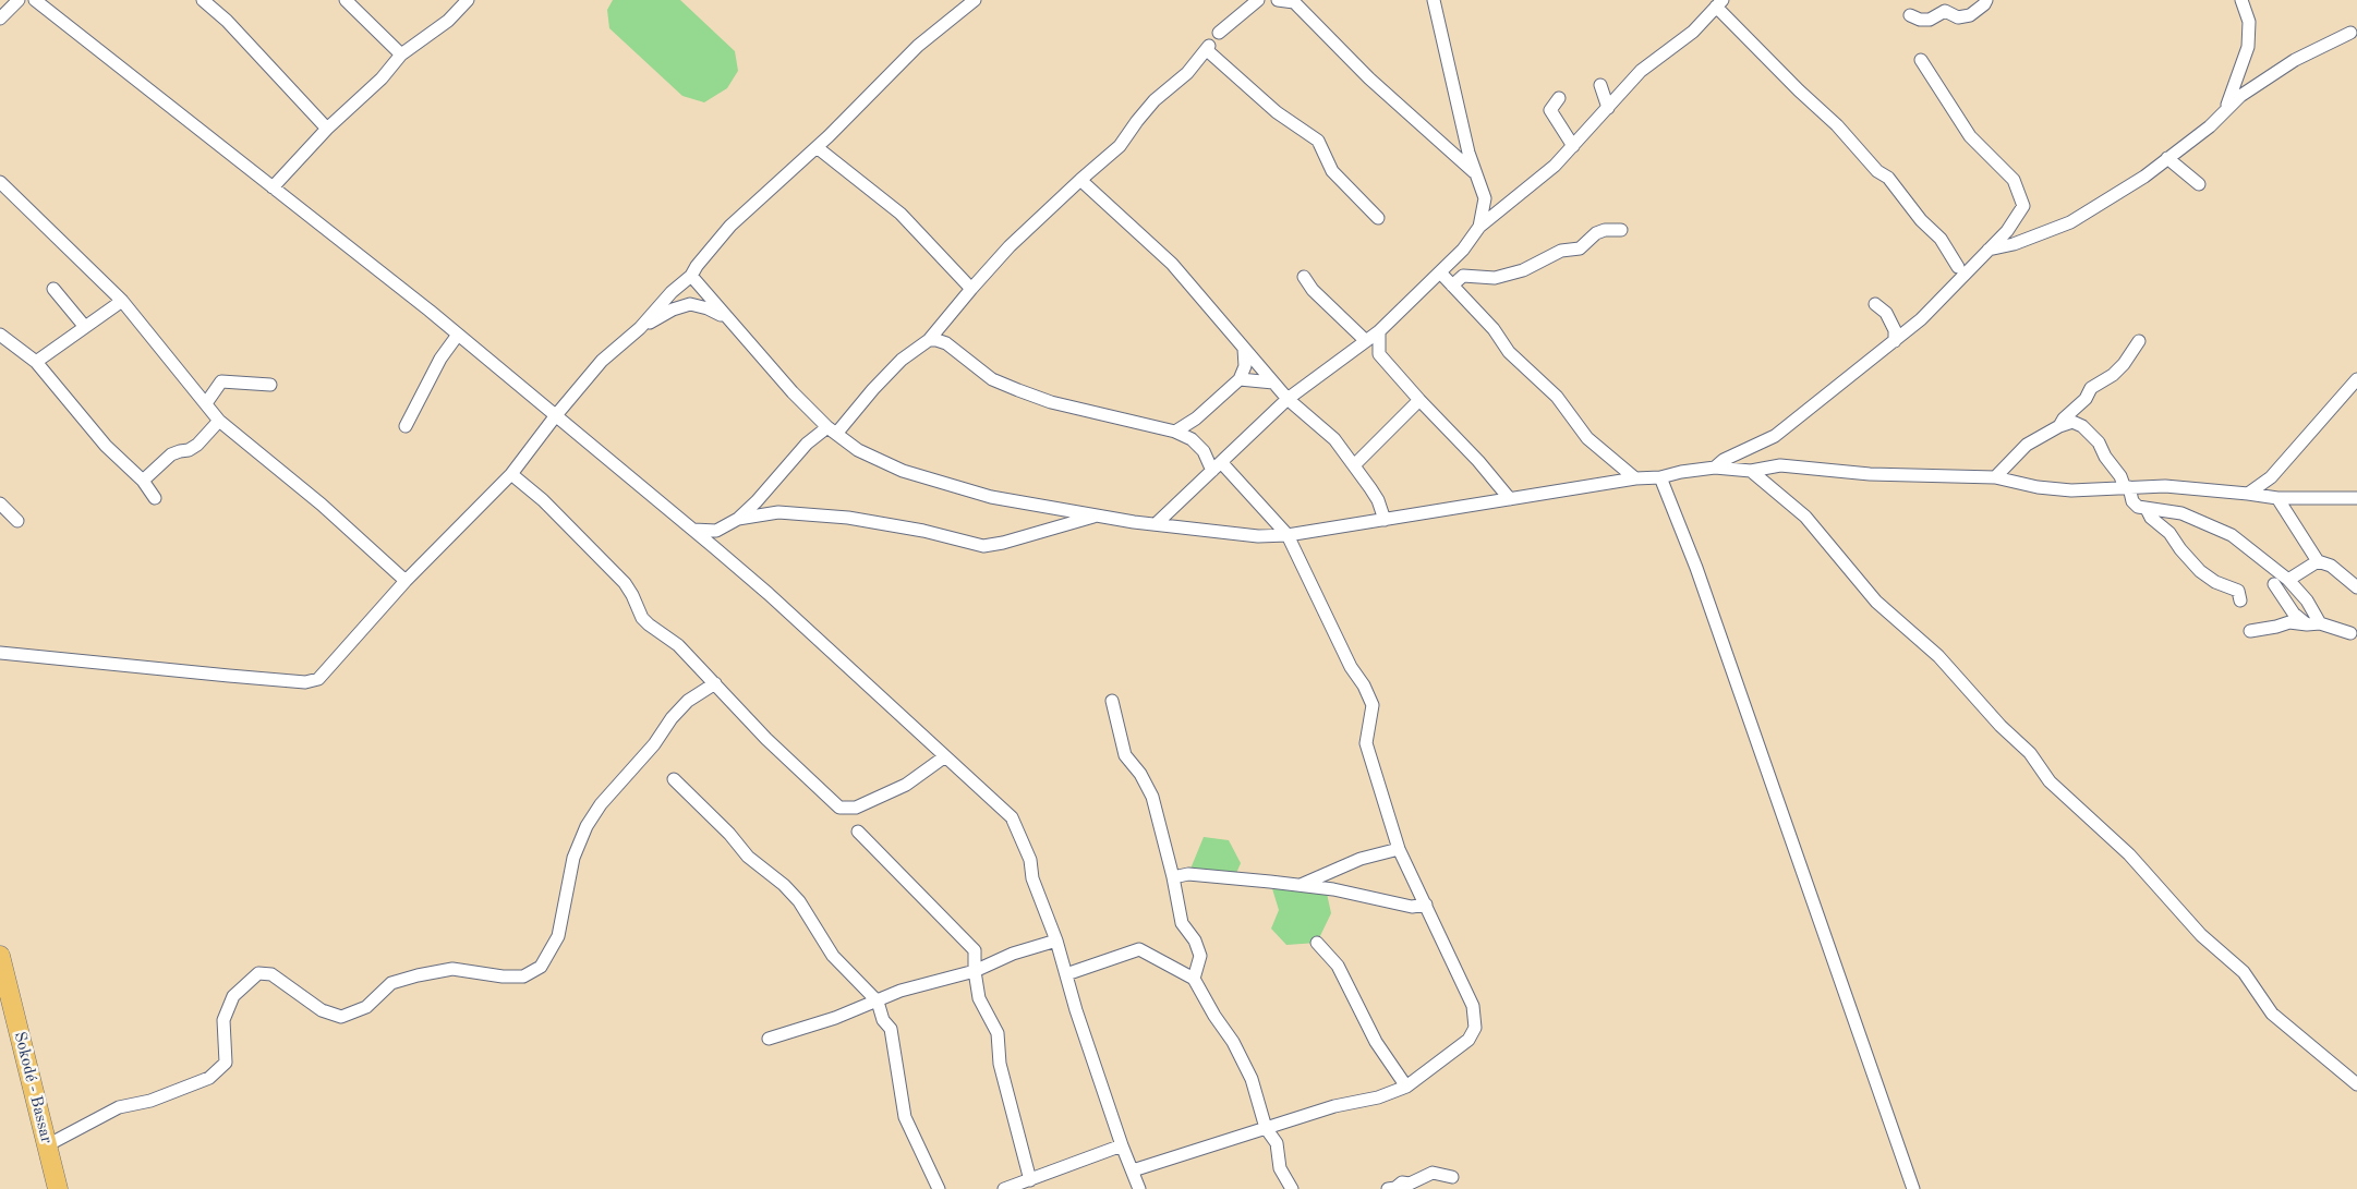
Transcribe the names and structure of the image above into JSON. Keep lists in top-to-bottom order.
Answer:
{
  "streets": {
    "main road": ["Sokodé - Bassar"]
  }
}
